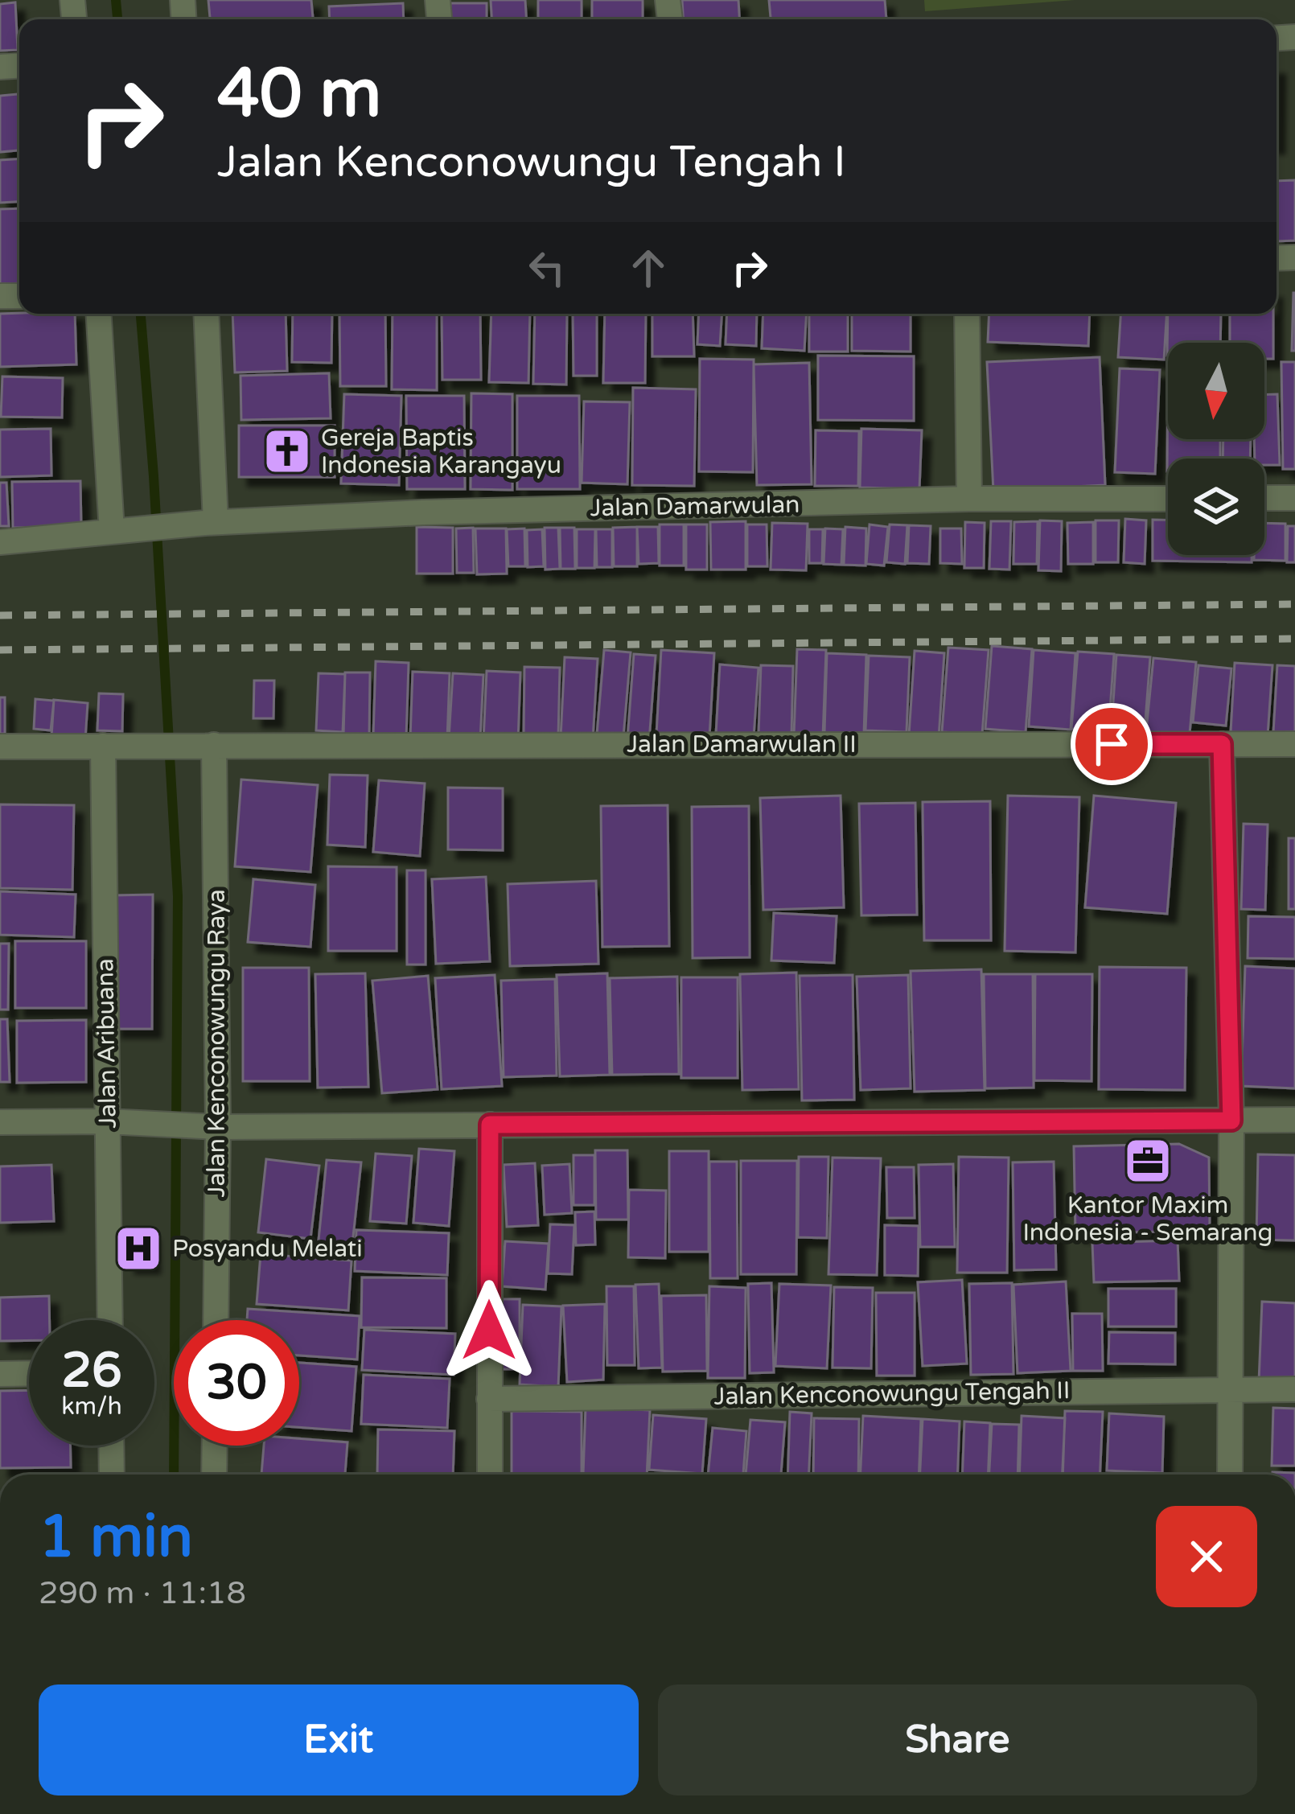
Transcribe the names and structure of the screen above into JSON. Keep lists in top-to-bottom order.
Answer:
{
  "streets": {
    "street": [
      "Jalan Damarwulan",
      "Jalan Damarwulan II",
      "Jalan Aribuana",
      "Jalan Kenconowungu Raya",
      "Jalan Kenconowungu Tengah II"
    ]
  },
  "crossings": [
    ["Jalan Damarwulan II", "Jalan Aribuana"],
    ["Jalan Damarwulan II", "Jalan Kenconowungu Raya"]
  ],
  "places": {
    "church": ["Gereja Baptis Indonesia Karangayu"],
    "office": ["Kantor Maxim Indonesia - Semarang"],
    "hospital": ["Posyandu Melati"]
  },
  "north": "bottom",
  "page": {
    "turn": ["40 m", "Jalan Kenconowungu Tengah I"],
    "speed": "26 km/h",
    "limit": "30",
    "heading": ["1 min", "290 m · 11:18"],
    "buttons": ["Exit", "Share"]
  }
}
